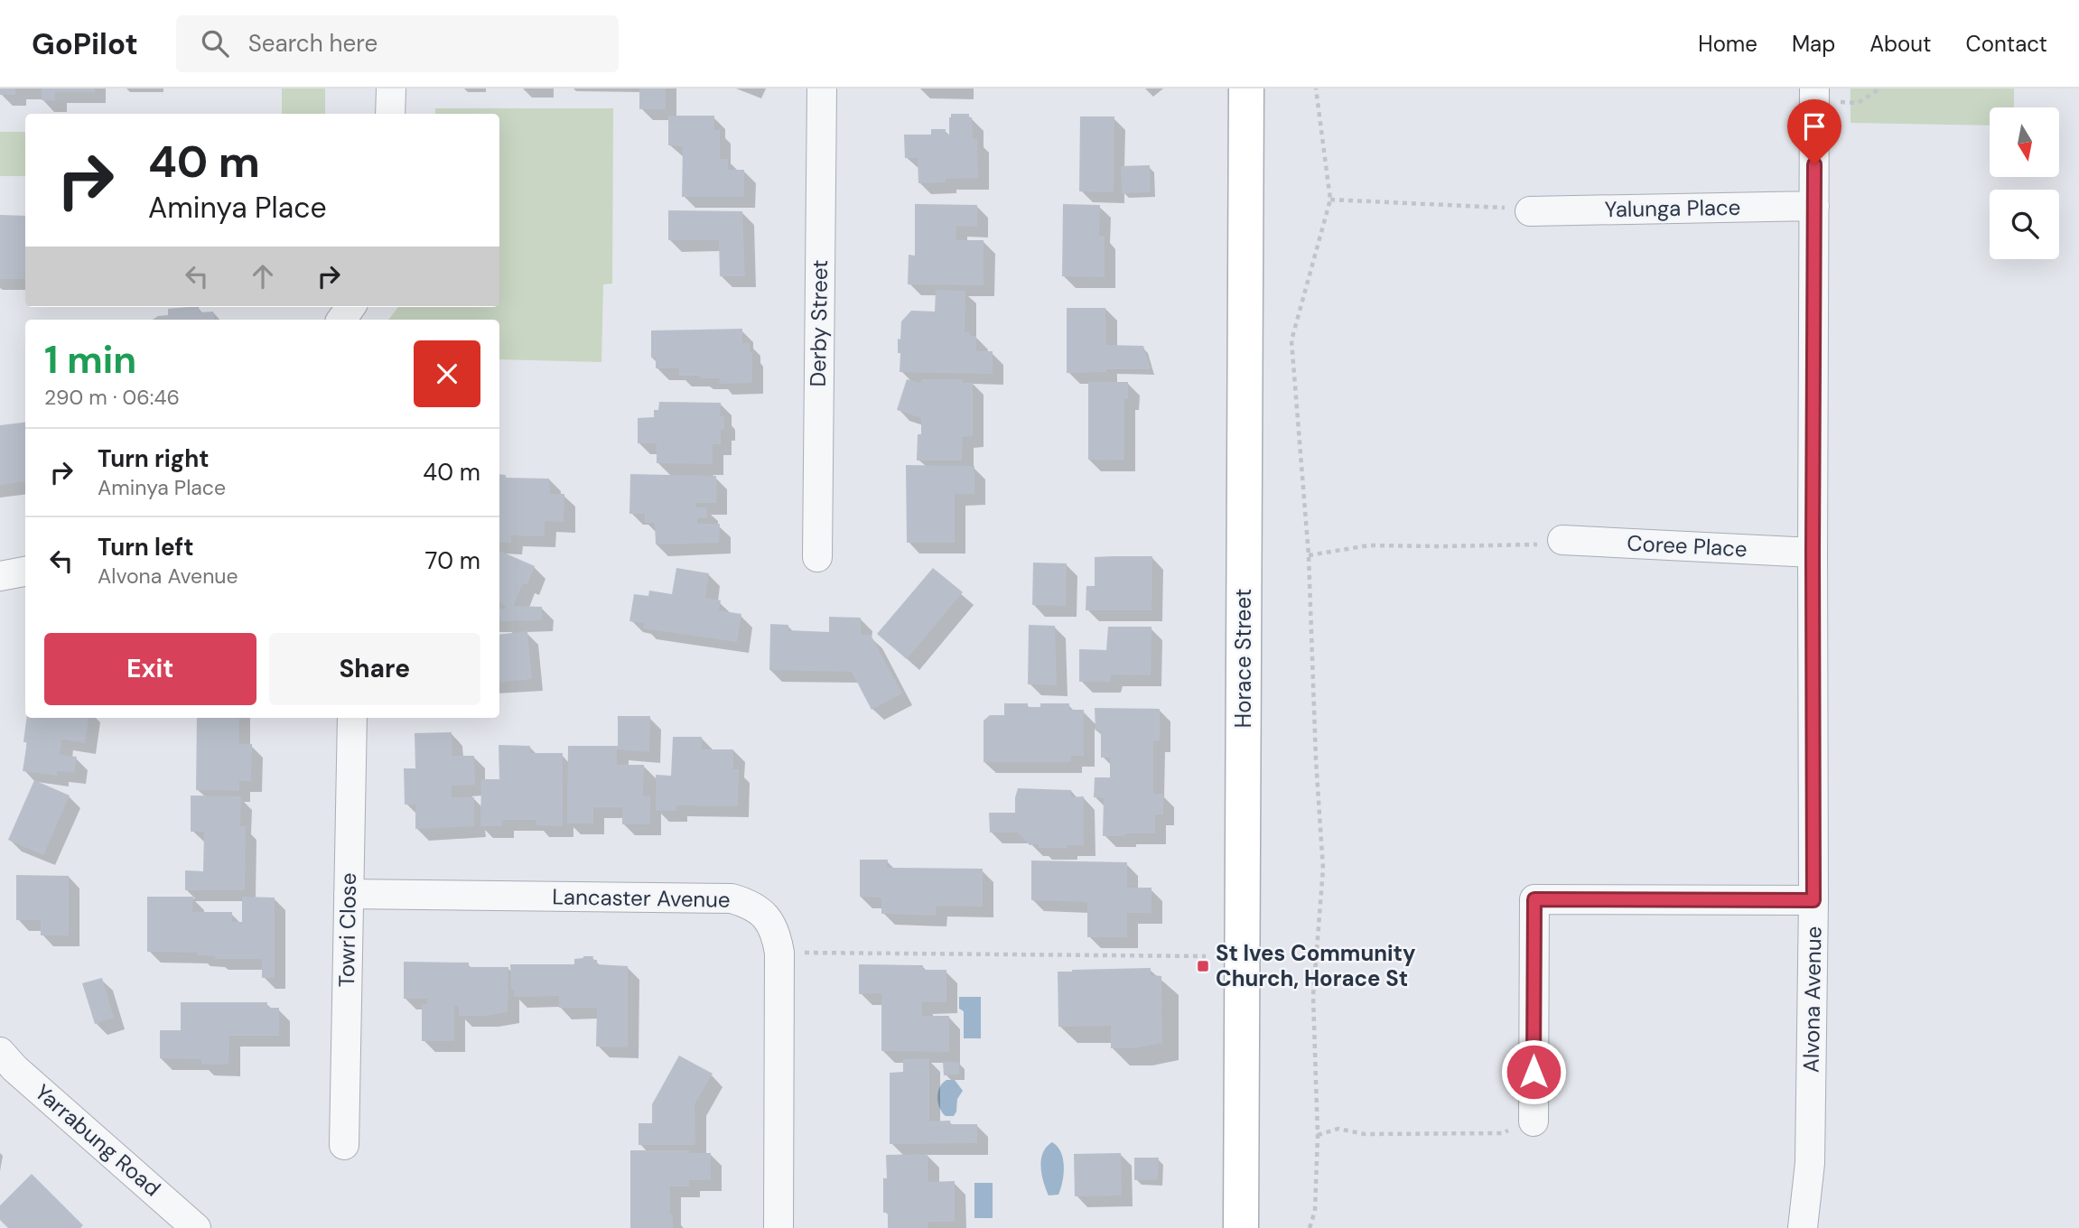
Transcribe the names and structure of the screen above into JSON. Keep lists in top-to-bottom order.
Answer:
{
  "streets": {
    "main road": ["Horace Street"],
    "street": [
      "Yalunga Place",
      "Derby Street",
      "Coree Place",
      "Lancaster Avenue",
      "Towri Close",
      "Alvona Avenue",
      "Yarrabung Road"
    ]
  },
  "crossings": [
    ["Yalunga Place", "Alvona Avenue"],
    ["Coree Place", "Alvona Avenue"],
    ["Lancaster Avenue", "Towri Close"]
  ],
  "places": {
    "transit": ["St Ives Community Church, Horace St"]
  },
  "north": "bottom",
  "page": {
    "header": "GoPilot",
    "search": "Search here",
    "nav": [
      "Home",
      "Map",
      "About",
      "Contact"
    ],
    "turn": ["40 m", "Aminya Place"],
    "heading": ["1 min", "290 m · 06:46"],
    "list": [
      {
        "name": "Turn right",
        "note": "Aminya Place",
        "value": "40 m"
      },
      {
        "name": "Turn left",
        "note": "Alvona Avenue",
        "value": "70 m"
      }
    ],
    "buttons": ["Exit", "Share"]
  }
}
